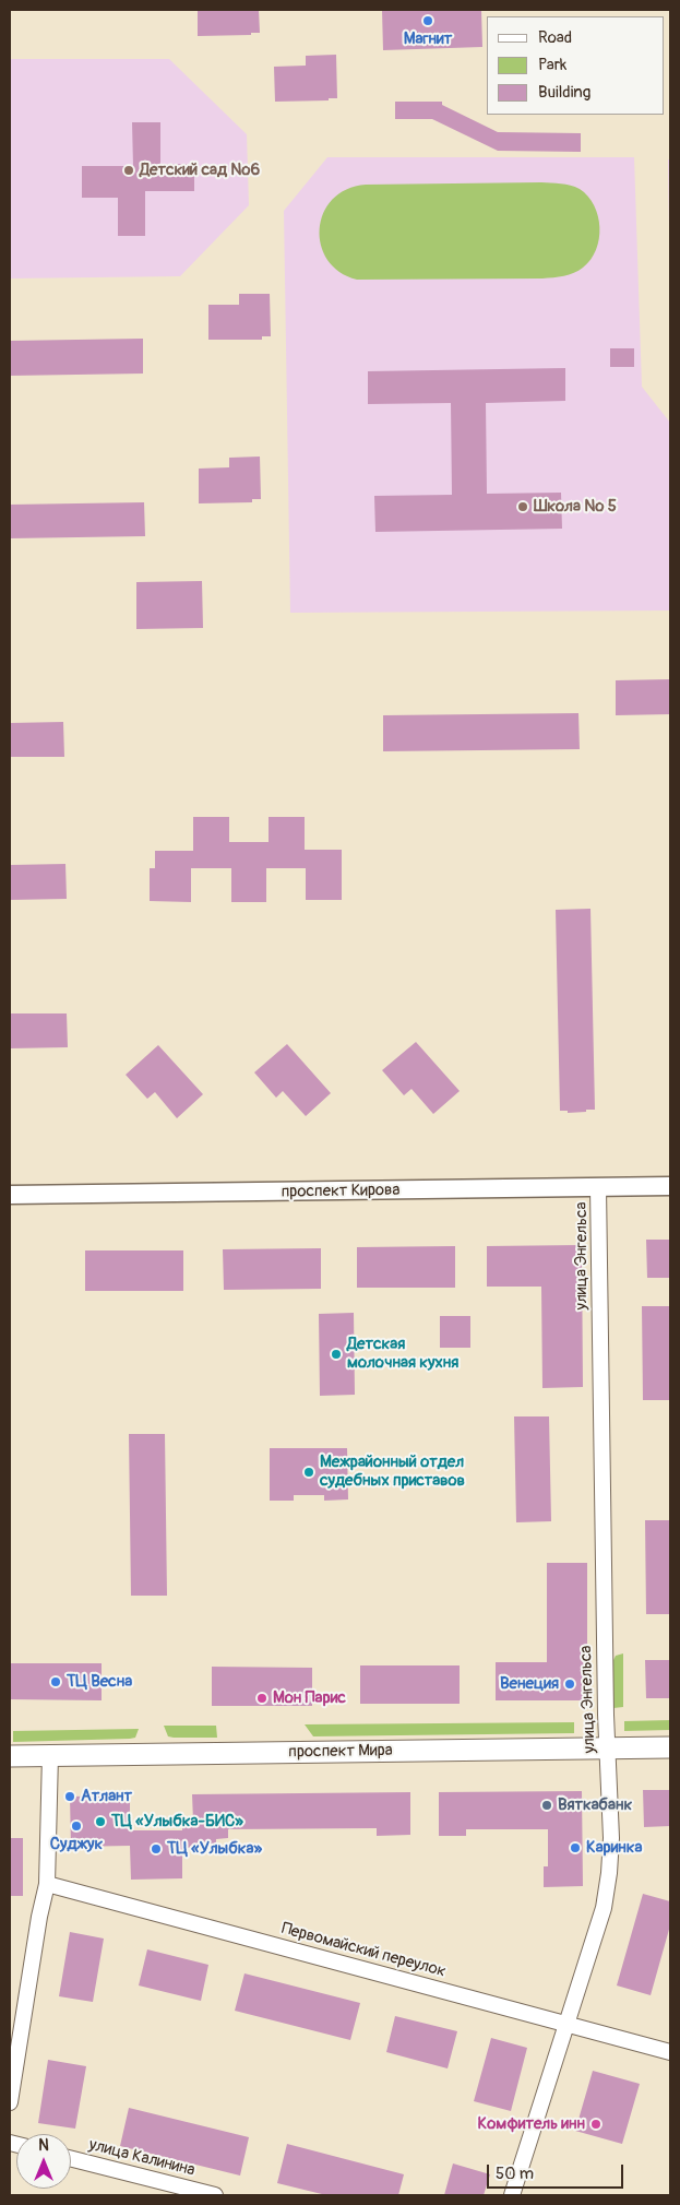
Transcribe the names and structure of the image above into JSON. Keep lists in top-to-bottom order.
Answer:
{
  "streets": {
    "main road": ["проспект Мира"],
    "street": [
      "проспект Кирова",
      "улица Энгельса",
      "Первомайский переулок",
      "улица Калинина"
    ]
  },
  "crossings": [
    ["проспект Кирова", "улица Энгельса"],
    ["улица Энгельса", "проспект Мира"],
    ["улица Энгельса", "Первомайский переулок"]
  ],
  "places": [
    "Магнит",
    "Детский сад №6",
    "Школа № 5",
    "Детская молочная кухня",
    "Межрайонный отдел судебных приставов",
    "ТЦ Весна",
    "Венеция",
    "Мон Парис",
    "Атлант",
    "Вяткабанк",
    "ТЦ «Улыбка-БИС»",
    "Суджук",
    "Каринка",
    "ТЦ «Улыбка»",
    "Комфитель инн"
  ],
  "legend": ["Road", "Park", "Building"],
  "scale_bar": "50 m",
  "north": "top"
}
